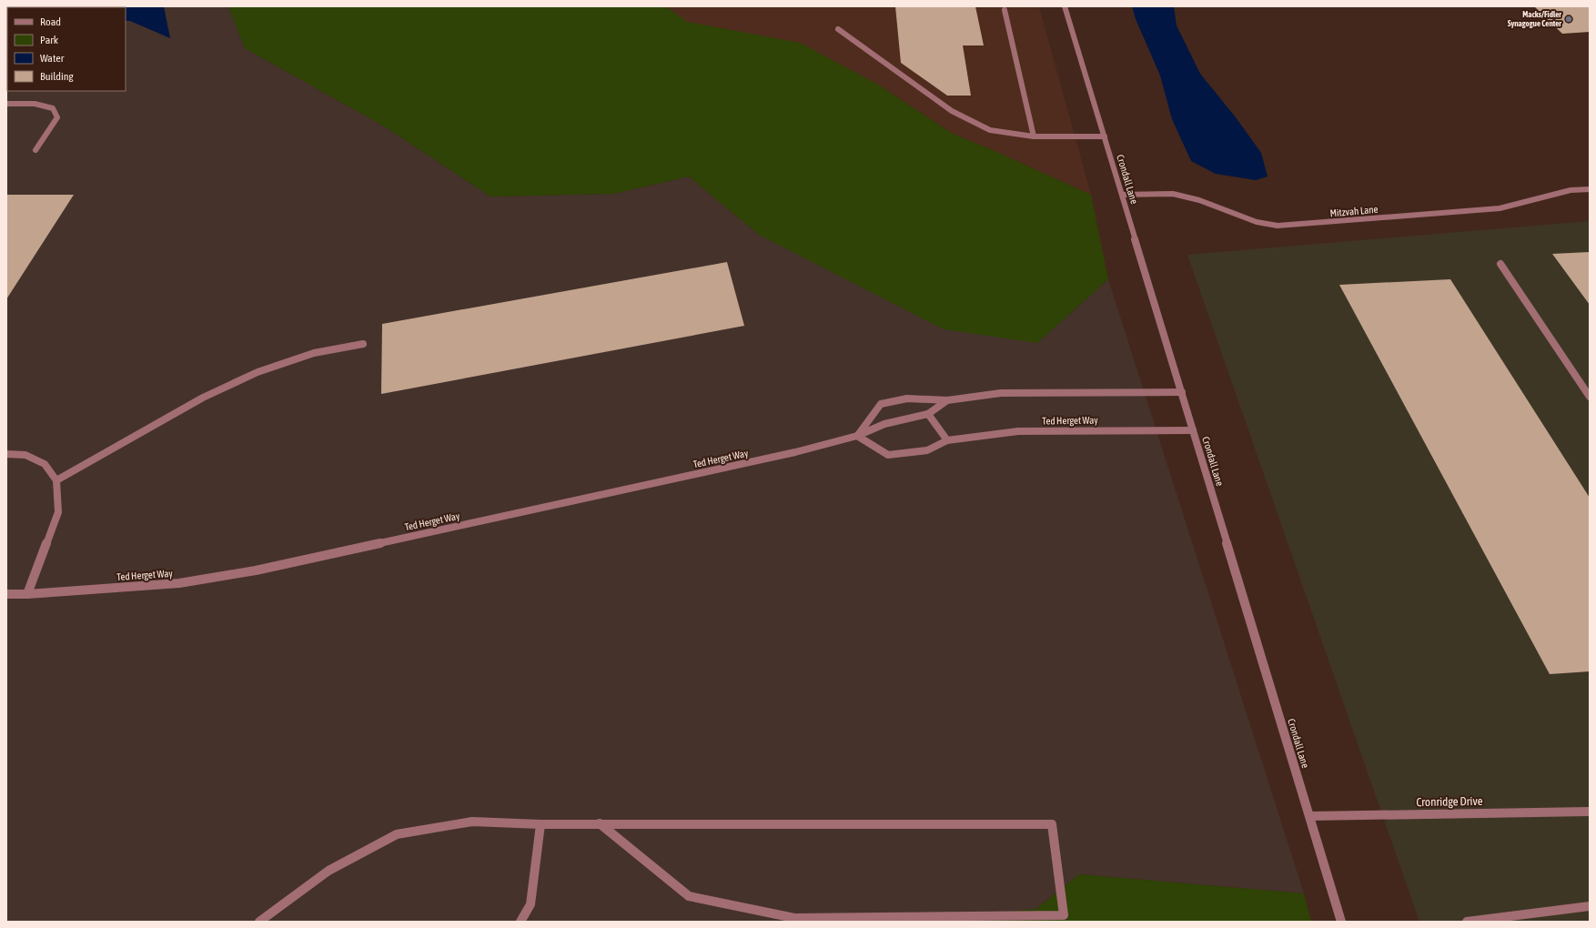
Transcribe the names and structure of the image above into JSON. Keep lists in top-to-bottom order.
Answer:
{
  "streets": {
    "street": [
      "Crondall Lane",
      "Mitzvah Lane",
      "Ted Herget Way",
      "Cronridge Drive"
    ]
  },
  "crossings": [
    ["Crondall Lane", "Mitzvah Lane"],
    ["Crondall Lane", "Ted Herget Way"],
    ["Crondall Lane", "Cronridge Drive"]
  ],
  "places": ["Macks/Fidler Synagogue Center"],
  "legend": [
    "Road",
    "Park",
    "Water",
    "Building"
  ]
}
